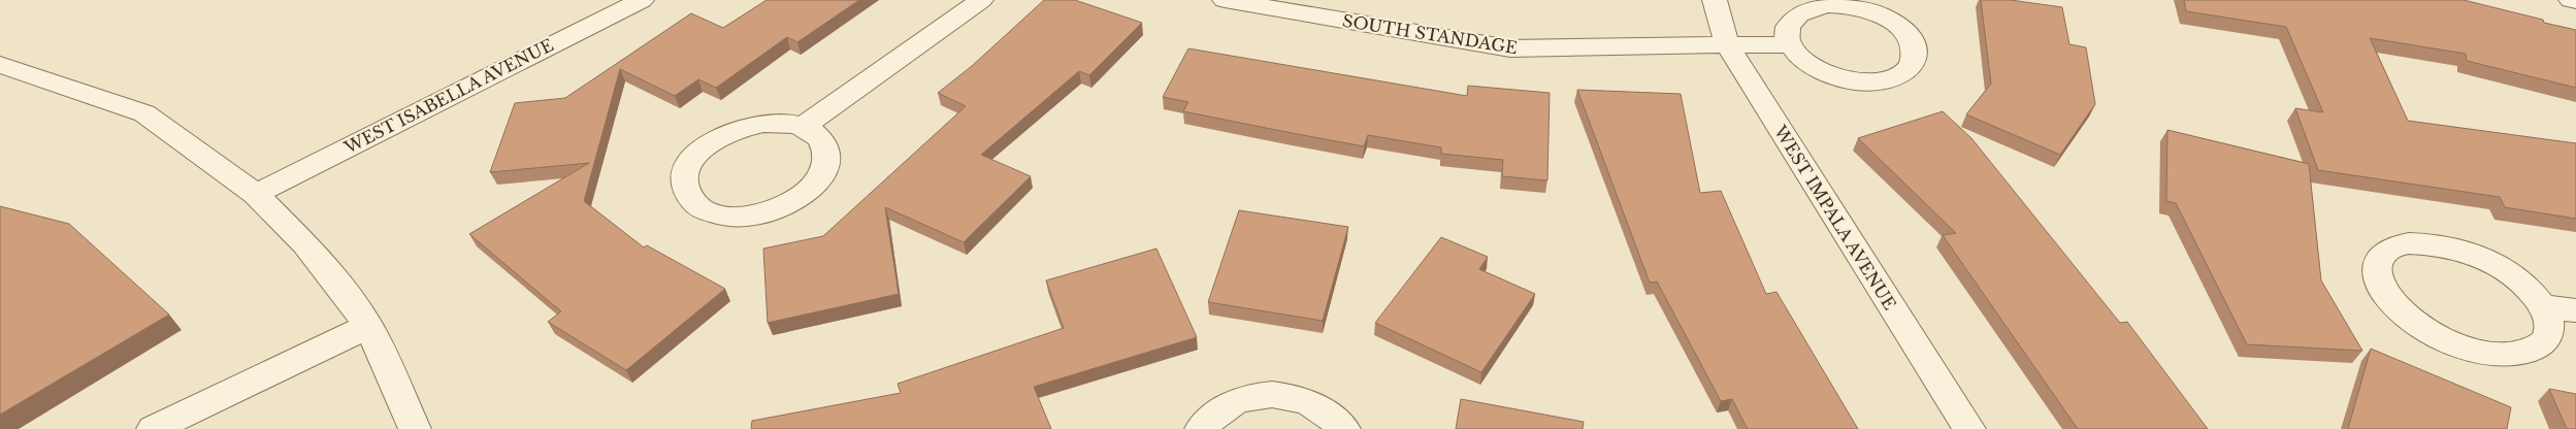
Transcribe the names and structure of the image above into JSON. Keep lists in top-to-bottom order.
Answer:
{
  "streets": {
    "street": ["SOUTH STANDAGE", "WEST ISABELLA AVENUE", "WEST IMPALA AVENUE"]
  },
  "crossings": [
    ["SOUTH STANDAGE", "WEST IMPALA AVENUE"]
  ]
}
